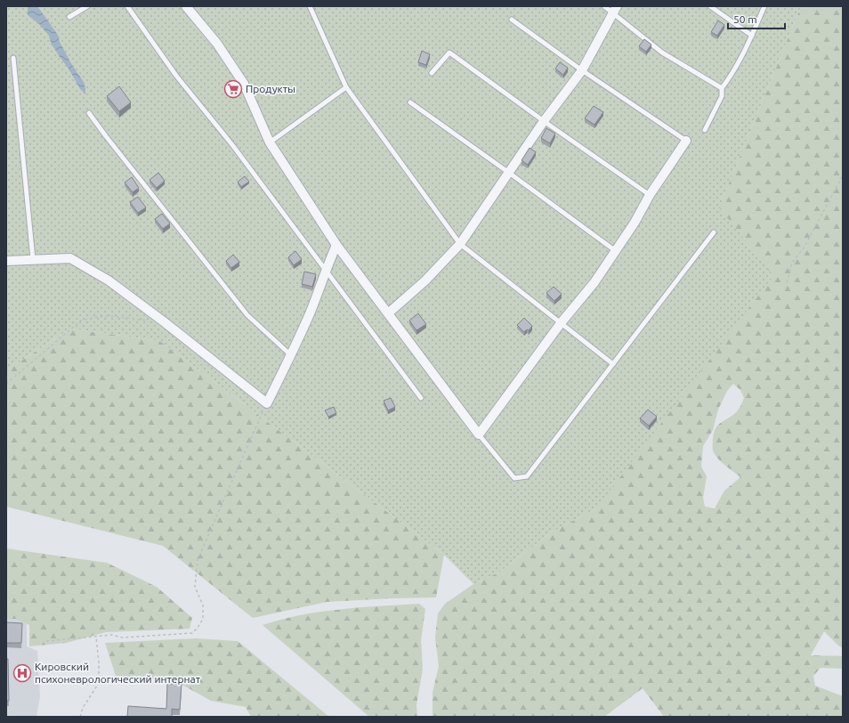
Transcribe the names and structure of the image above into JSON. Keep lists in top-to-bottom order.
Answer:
{
  "places": {
    "supermarket": ["Продукты"],
    "hospital": ["Кировский психоневрологический интернат"]
  },
  "scale_bar": "50 m"
}
